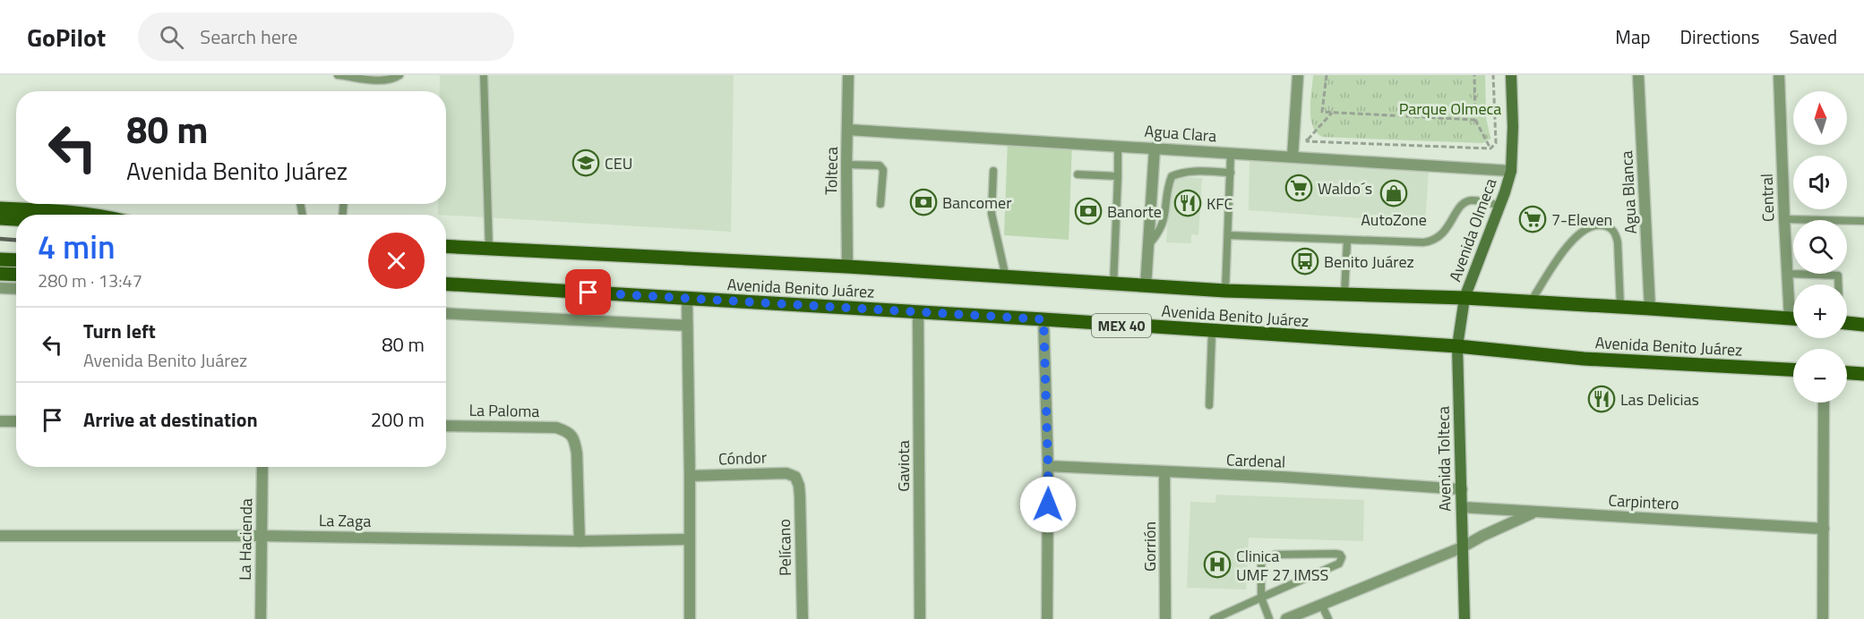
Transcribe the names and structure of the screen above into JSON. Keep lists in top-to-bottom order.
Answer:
{
  "streets": {
    "main road": ["Avenida Benito Juárez", "MEX 40"],
    "street": [
      "Agua Clara",
      "Tolteca",
      "Agua Blanca",
      "Central",
      "Avenida Olmeca",
      "La Paloma",
      "Cóndor",
      "Avenida Tolteca",
      "Cardenal",
      "Gaviota",
      "Carpintero",
      "La Zaga",
      "La Hacienda",
      "Gorrión",
      "Pelícano"
    ]
  },
  "crossings": [
    ["Agua Clara", "Tolteca"],
    ["Agua Clara", "Avenida Olmeca"],
    ["Tolteca", "Avenida Benito Juárez"],
    ["Agua Blanca", "Avenida Benito Juárez"],
    ["Avenida Olmeca", "Avenida Benito Juárez"],
    ["Avenida Olmeca", "Avenida Tolteca"],
    ["Avenida Benito Juárez", "Avenida Tolteca"],
    ["Avenida Benito Juárez", "Gaviota"],
    ["La Paloma", "La Zaga"],
    ["Cóndor", "Pelícano"],
    ["Avenida Tolteca", "Cardenal"],
    ["Avenida Tolteca", "Carpintero"],
    ["Cardenal", "Gorrión"],
    ["La Zaga", "La Hacienda"]
  ],
  "parks": ["Parque Olmeca"],
  "places": {
    "school or university": ["CEU"],
    "supermarket": ["Waldo´s", "7-Eleven"],
    "shop": ["AutoZone"],
    "bank": ["Bancomer", "Banorte"],
    "restaurant": ["KFC", "Las Delicias"],
    "bus stop": ["Benito Juárez"],
    "hospital": ["Clinica UMF 27 IMSS"]
  },
  "north": "top",
  "page": {
    "header": "GoPilot",
    "search": "Search here",
    "nav": ["Map", "Directions", "Saved"],
    "map_buttons": ["+", "−"],
    "turn": ["80 m", "Avenida Benito Juárez"],
    "heading": ["4 min", "280 m · 13:47"],
    "list": [
      {
        "name": "Turn left",
        "note": "Avenida Benito Juárez",
        "value": "80 m"
      },
      {
        "name": "Arrive at destination",
        "value": "200 m"
      }
    ]
  }
}
